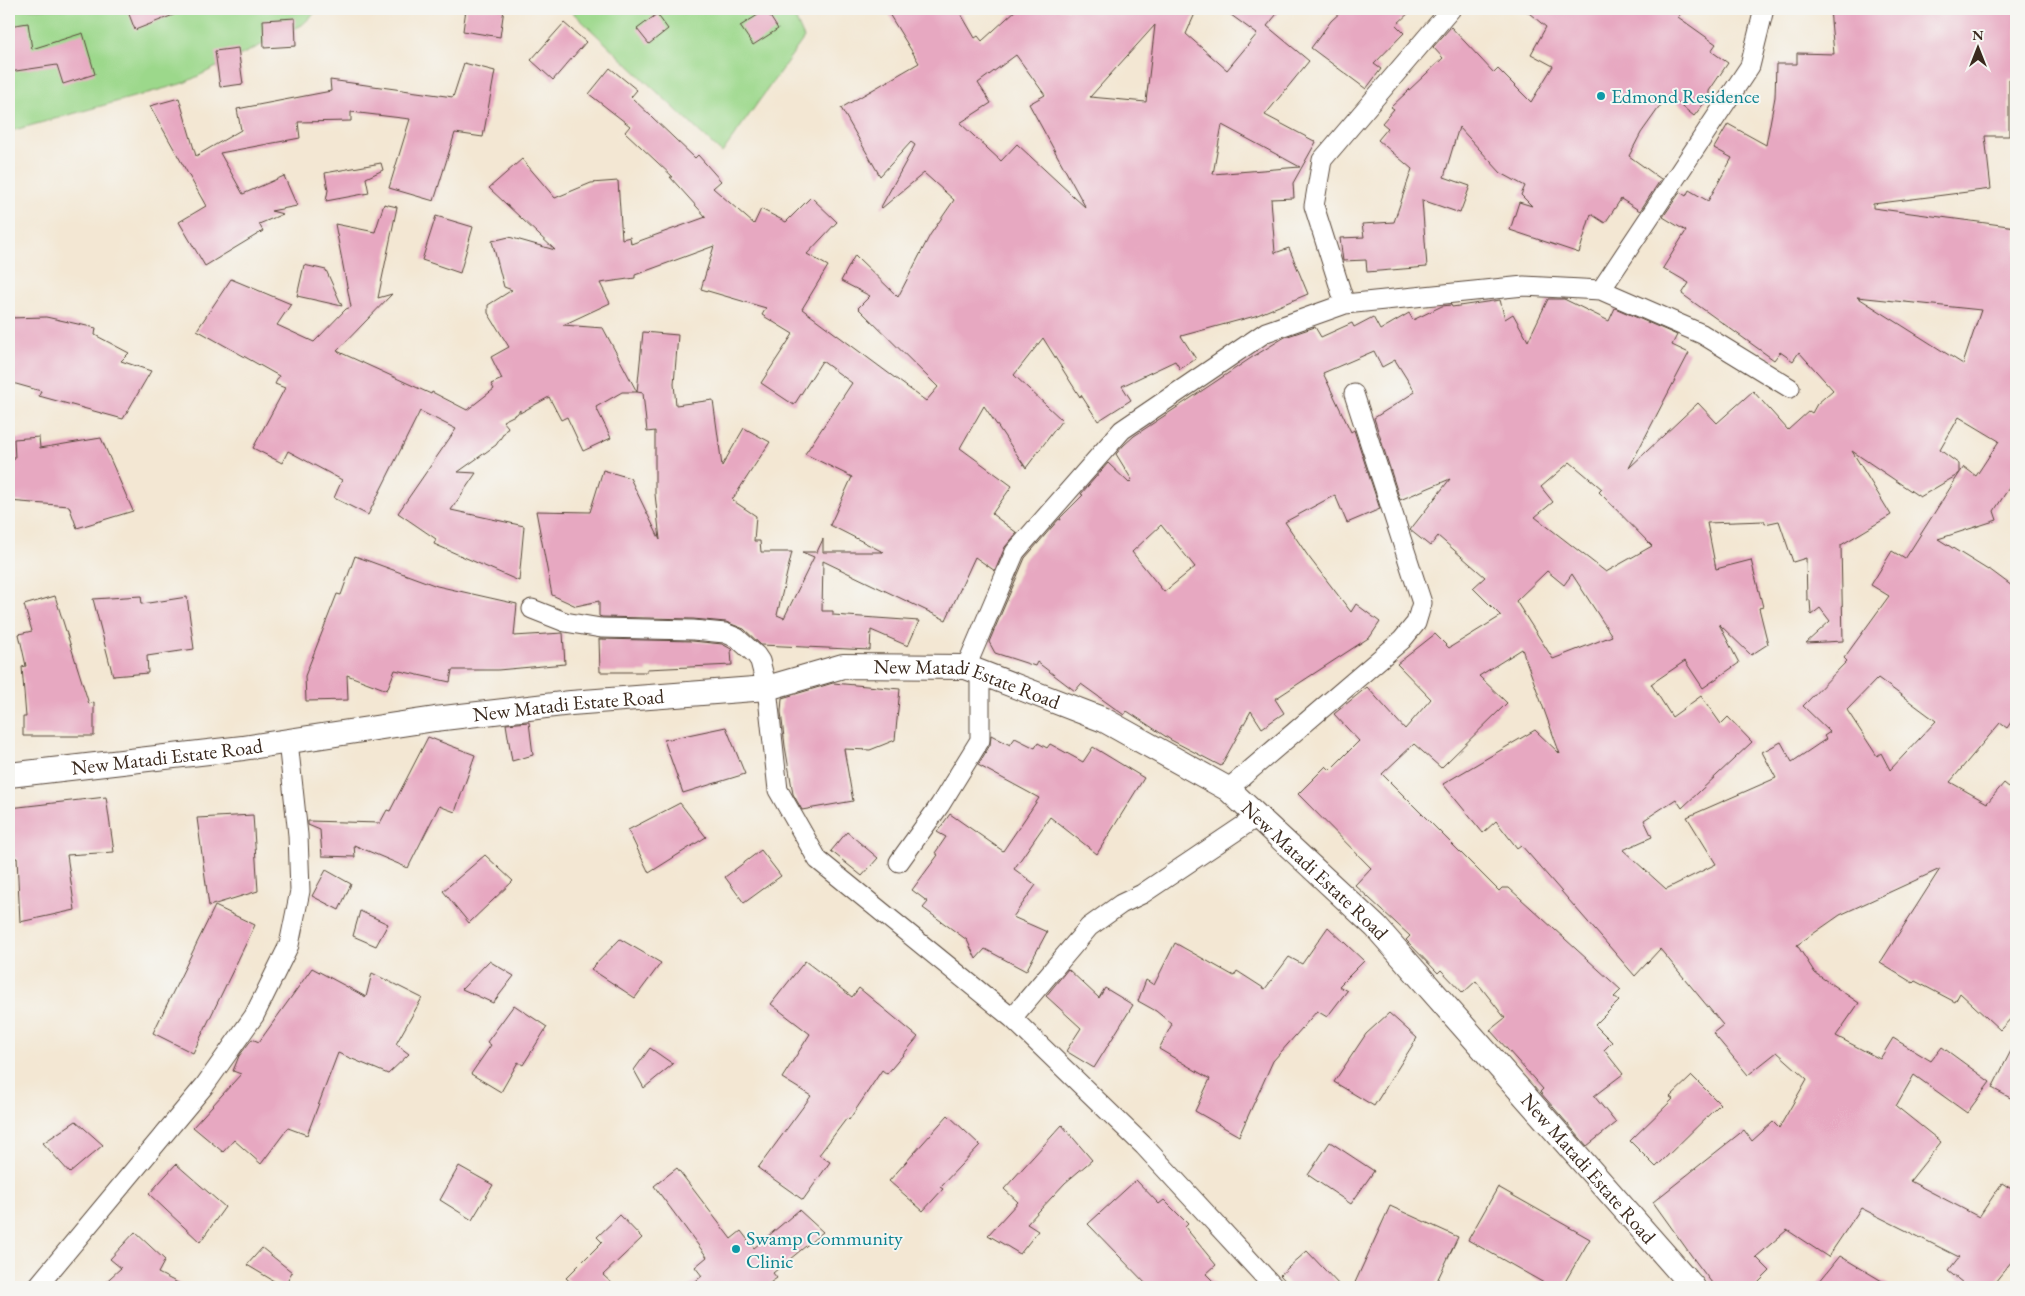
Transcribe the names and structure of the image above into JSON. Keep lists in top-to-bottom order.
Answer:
{
  "streets": {
    "street": ["New Matadi Estate Road"]
  },
  "places": ["Edmond Residence", "Swamp Community Clinic"],
  "north": "top"
}
